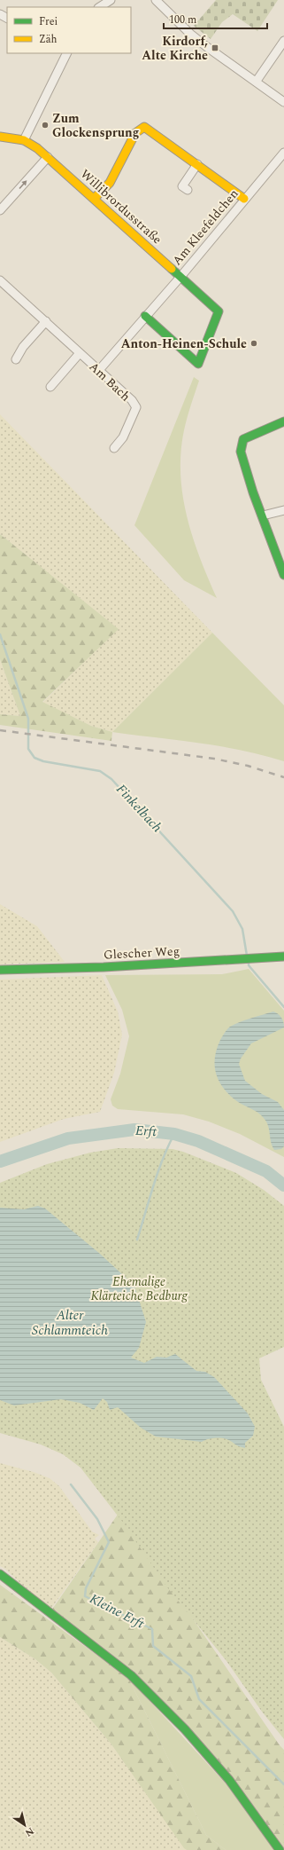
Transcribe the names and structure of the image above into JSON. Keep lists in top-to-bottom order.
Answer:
{
  "streets": {
    "street": [
      "Willibrordusstraße",
      "Am Kleefeldchen",
      "Am Bach",
      "Glescher Weg"
    ]
  },
  "crossings": [
    ["Willibrordusstraße", "Am Kleefeldchen"],
    ["Am Kleefeldchen", "Am Bach"]
  ],
  "water": [
    "Finkelbach",
    "Erft",
    "Alter Schlammteich",
    "Kleine Erft"
  ],
  "parks": ["Ehemalige Klärteiche Bedburg"],
  "places": {
    "transit": ["Kirdorf, Alte Kirche"],
    "other": ["Zum Glockensprung", "Anton-Heinen-Schule"]
  },
  "legend": ["Frei", "Zäh"],
  "scale_bar": "100 m",
  "north": "bottom right"
}
